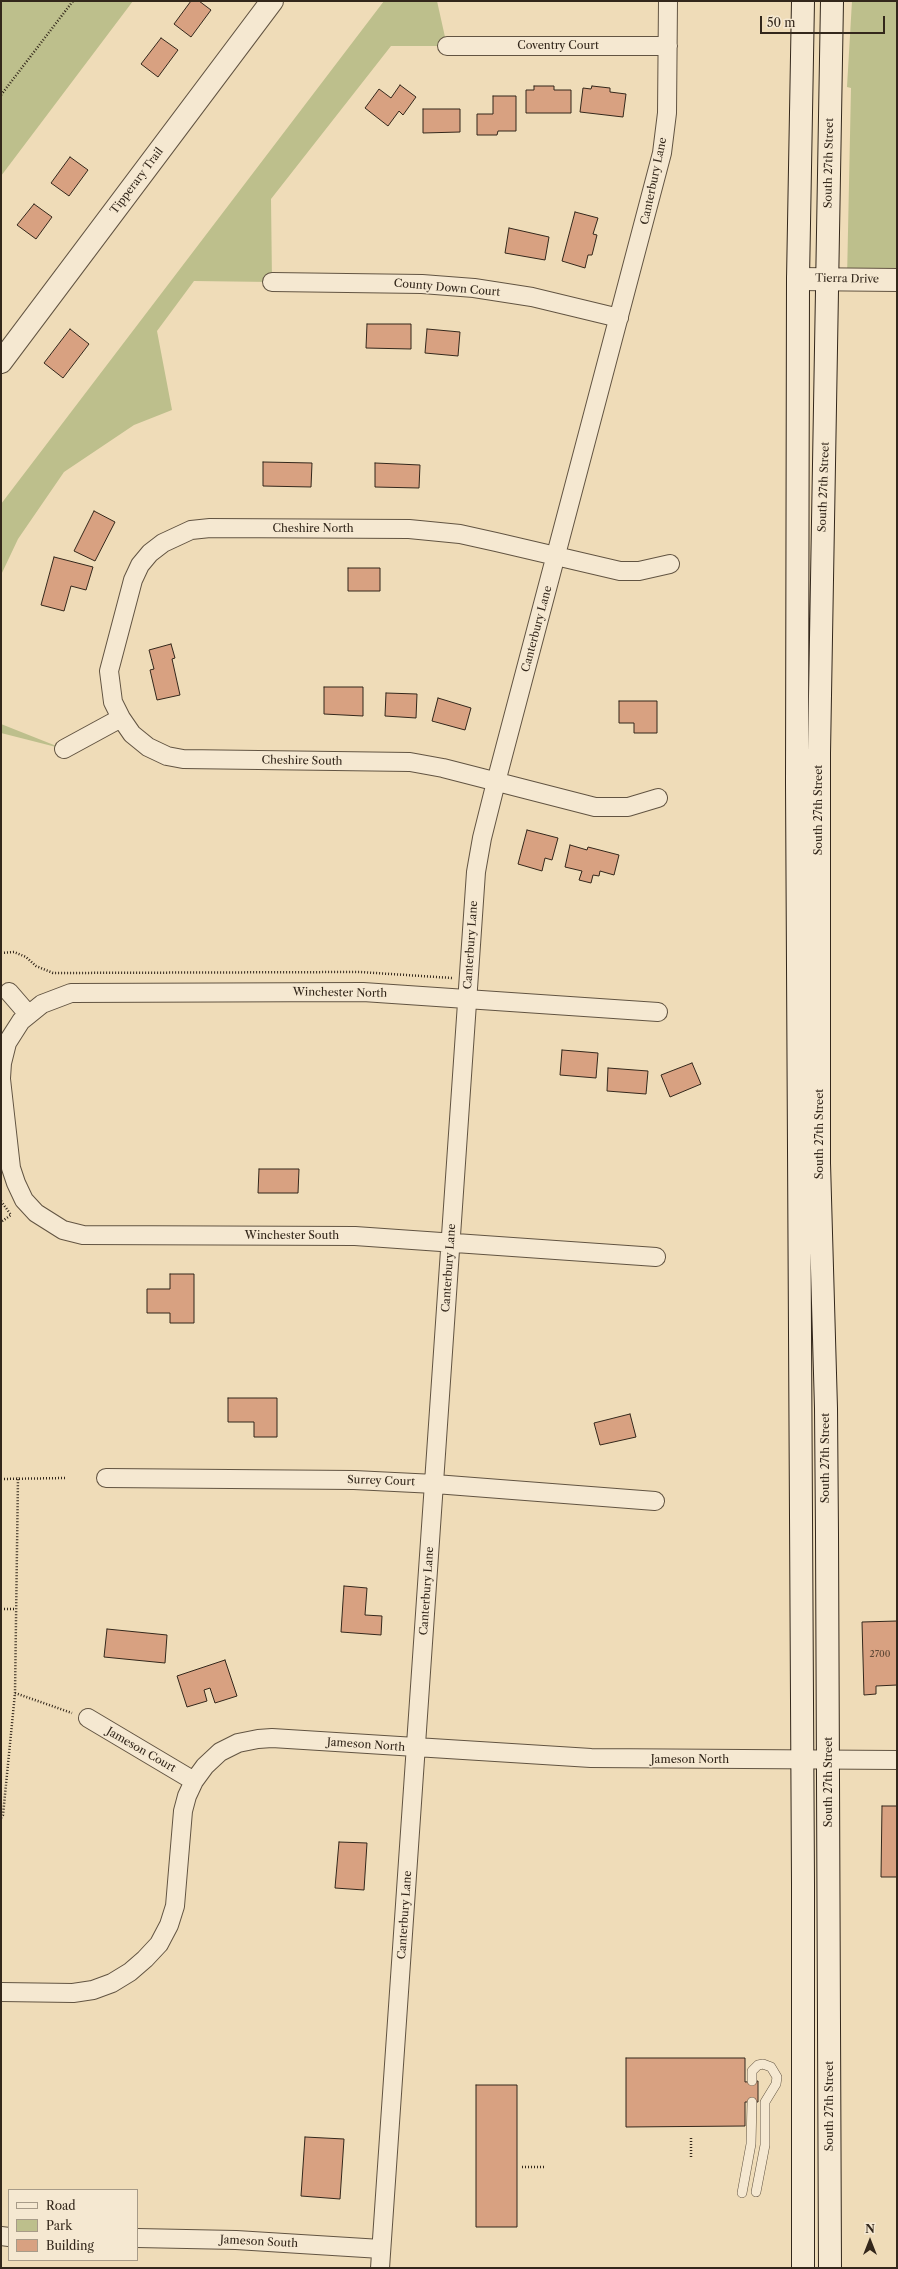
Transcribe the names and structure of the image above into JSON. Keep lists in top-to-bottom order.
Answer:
{
  "streets": {
    "main road": ["South 27th Street", "Tipperary Trail", "Tierra Drive"],
    "street": [
      "Coventry Court",
      "Canterbury Lane",
      "County Down Court",
      "Cheshire North",
      "Cheshire South",
      "Winchester North",
      "Winchester South",
      "Surrey Court",
      "Jameson North",
      "Jameson Court",
      "Jameson South"
    ]
  },
  "crossings": [
    ["Coventry Court", "Canterbury Lane"],
    ["South 27th Street", "Tierra Drive"],
    ["South 27th Street", "Jameson North"],
    ["Canterbury Lane", "County Down Court"],
    ["Canterbury Lane", "Cheshire North"],
    ["Canterbury Lane", "Cheshire South"],
    ["Canterbury Lane", "Winchester North"],
    ["Canterbury Lane", "Winchester South"],
    ["Canterbury Lane", "Surrey Court"],
    ["Canterbury Lane", "Jameson North"],
    ["Canterbury Lane", "Jameson South"],
    ["Cheshire North", "Cheshire South"],
    ["Winchester North", "Winchester South"],
    ["Jameson North", "Jameson Court"]
  ],
  "house_numbers": ["2700"],
  "legend": ["Road", "Park", "Building"],
  "scale_bar": "50 m",
  "north": "top"
}
